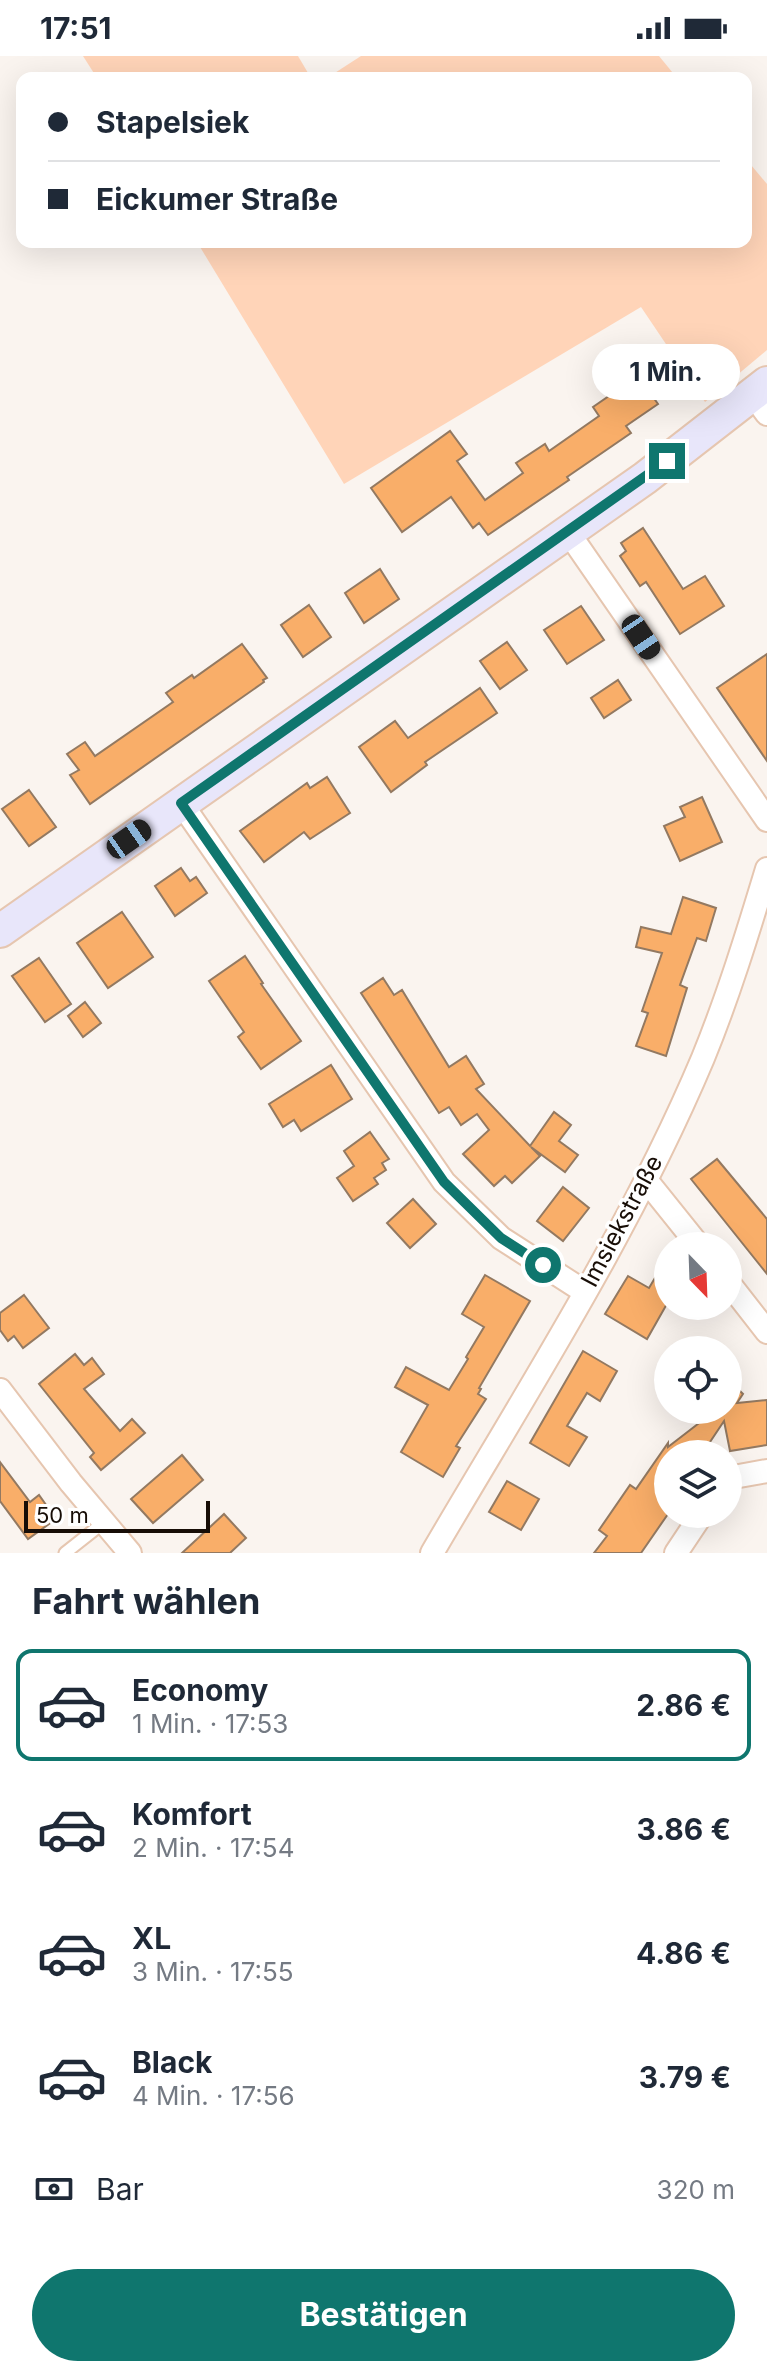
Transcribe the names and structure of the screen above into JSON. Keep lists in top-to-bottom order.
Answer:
{
  "streets": {
    "street": ["Imsiekstraße"]
  },
  "scale_bar": "50 m",
  "north": "bottom right",
  "page": {
    "status": "17:51",
    "banner": ["Stapelsiek", "Eickumer Straße"],
    "bubble": "1 Min.",
    "scale": "50 m",
    "heading": "Fahrt wählen",
    "list": [
      {
        "name": "Economy",
        "note": "1 Min. · 17:53",
        "value": "2.86 €"
      },
      {
        "name": "Komfort",
        "note": "2 Min. · 17:54",
        "value": "3.86 €"
      },
      {
        "name": "XL",
        "note": "3 Min. · 17:55",
        "value": "4.86 €"
      },
      {
        "name": "Black",
        "note": "4 Min. · 17:56",
        "value": "3.79 €"
      }
    ],
    "pay": ["Bar", "320 m"],
    "buttons": "Bestätigen"
  }
}
